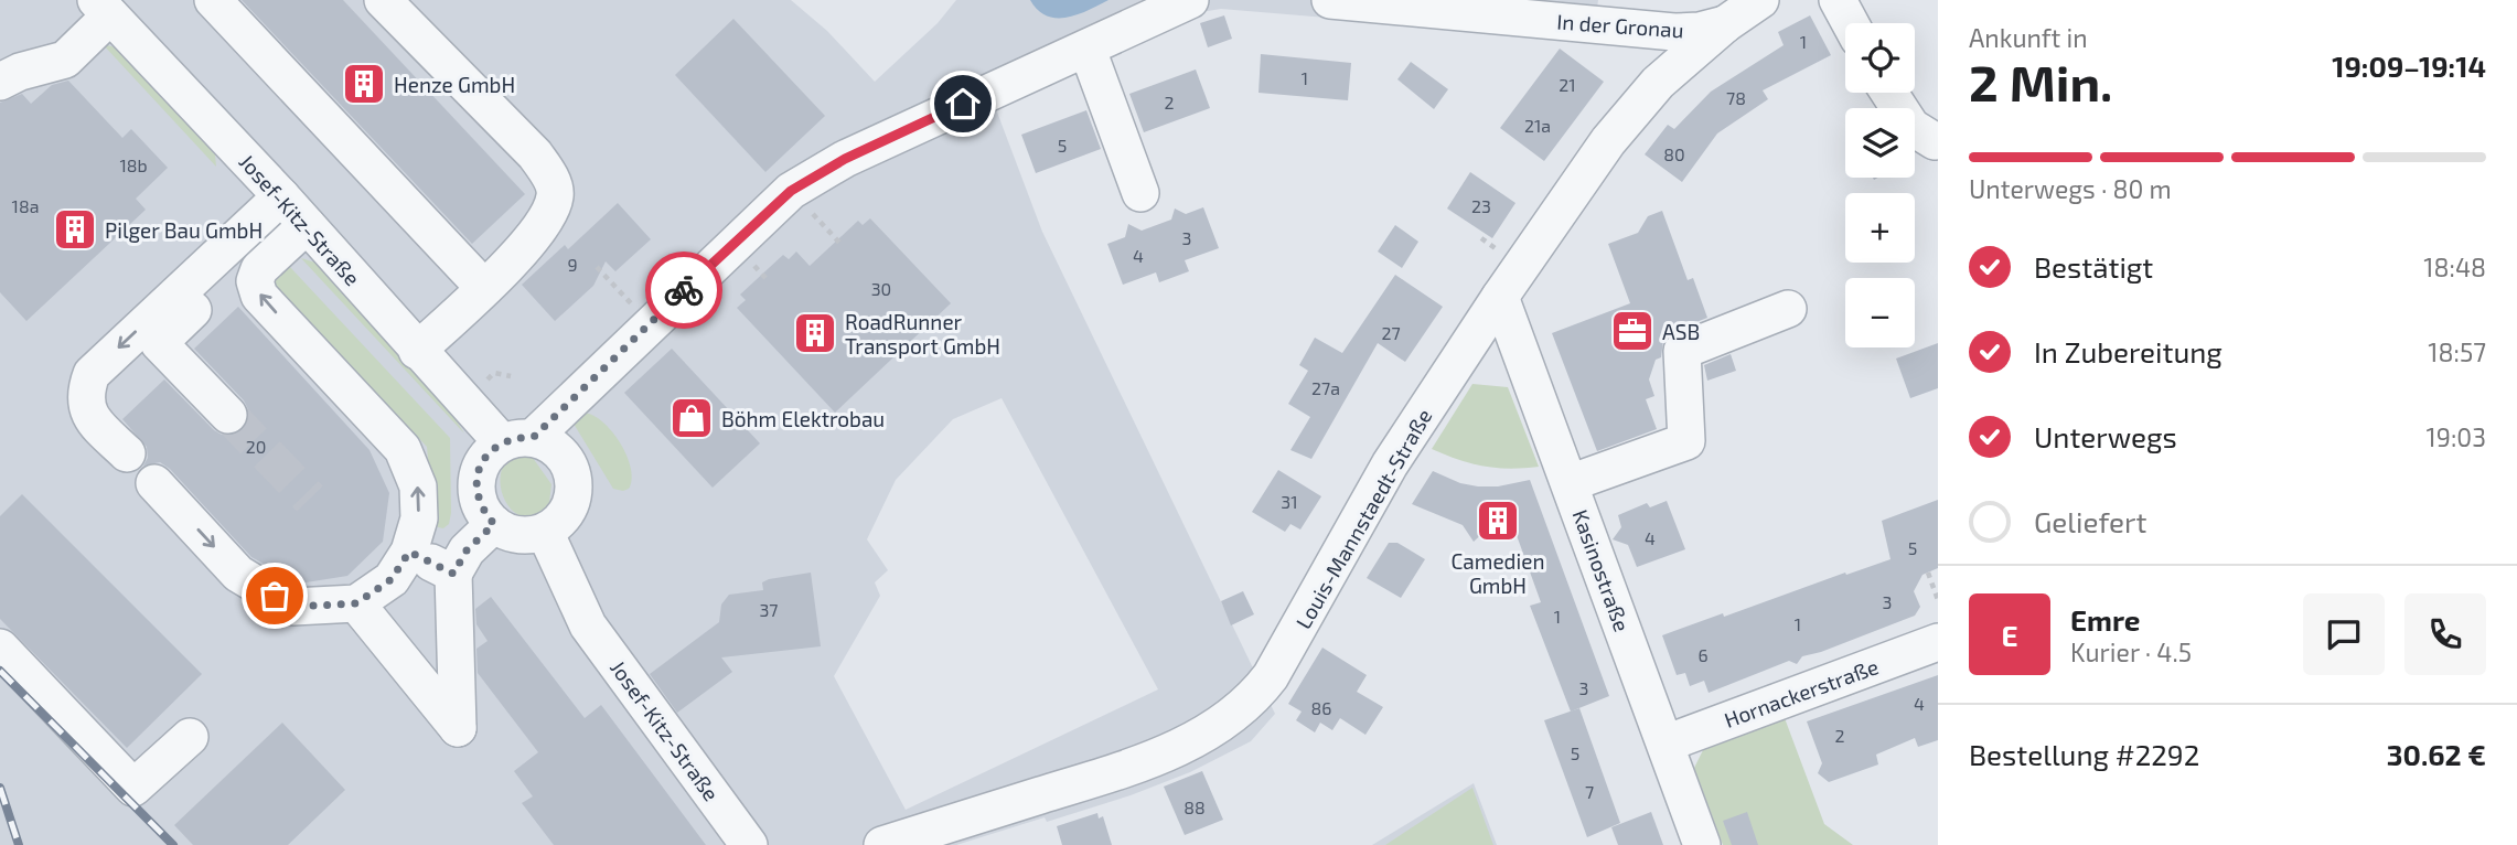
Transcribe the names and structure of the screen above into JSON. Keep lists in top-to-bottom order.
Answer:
{
  "streets": {
    "street": [
      "In der Gronau",
      "Josef-Kitz-Straße",
      "Louis-Mannstaedt-Straße",
      "Kasinostraße",
      "Hornackerstraße"
    ]
  },
  "crossings": [
    ["In der Gronau", "Louis-Mannstaedt-Straße"],
    ["Louis-Mannstaedt-Straße", "Kasinostraße"],
    ["Kasinostraße", "Hornackerstraße"]
  ],
  "places": {
    "building": [
      "Henze GmbH",
      "Pilger Bau GmbH",
      "RoadRunner Transport GmbH",
      "Camedien GmbH"
    ],
    "office": ["ASB"],
    "shop": ["Böhm Elektrobau"]
  },
  "house_numbers": [
    "1",
    "1",
    "21",
    "78",
    "2",
    "21a",
    "5",
    "80",
    "18b",
    "18a",
    "23",
    "3",
    "4",
    "9",
    "30",
    "27",
    "27a",
    "20",
    "31",
    "4",
    "5",
    "3",
    "37",
    "1",
    "1",
    "6",
    "3",
    "4",
    "86",
    "2",
    "5",
    "7",
    "88"
  ],
  "page": {
    "heading": ["2 Min.", "Ankunft in", "19:09–19:14"],
    "panel": [
      "Emre",
      "Kurier · 4.5",
      "Bestellung #2292",
      "30.62 €"
    ],
    "map_buttons": ["+", "−"],
    "bar": "Unterwegs · 80 m",
    "list": [
      ["Bestätigt", "18:48"],
      ["In Zubereitung", "18:57"],
      ["Unterwegs", "19:03"],
      "Geliefert"
    ],
    "round": "E"
  }
}
